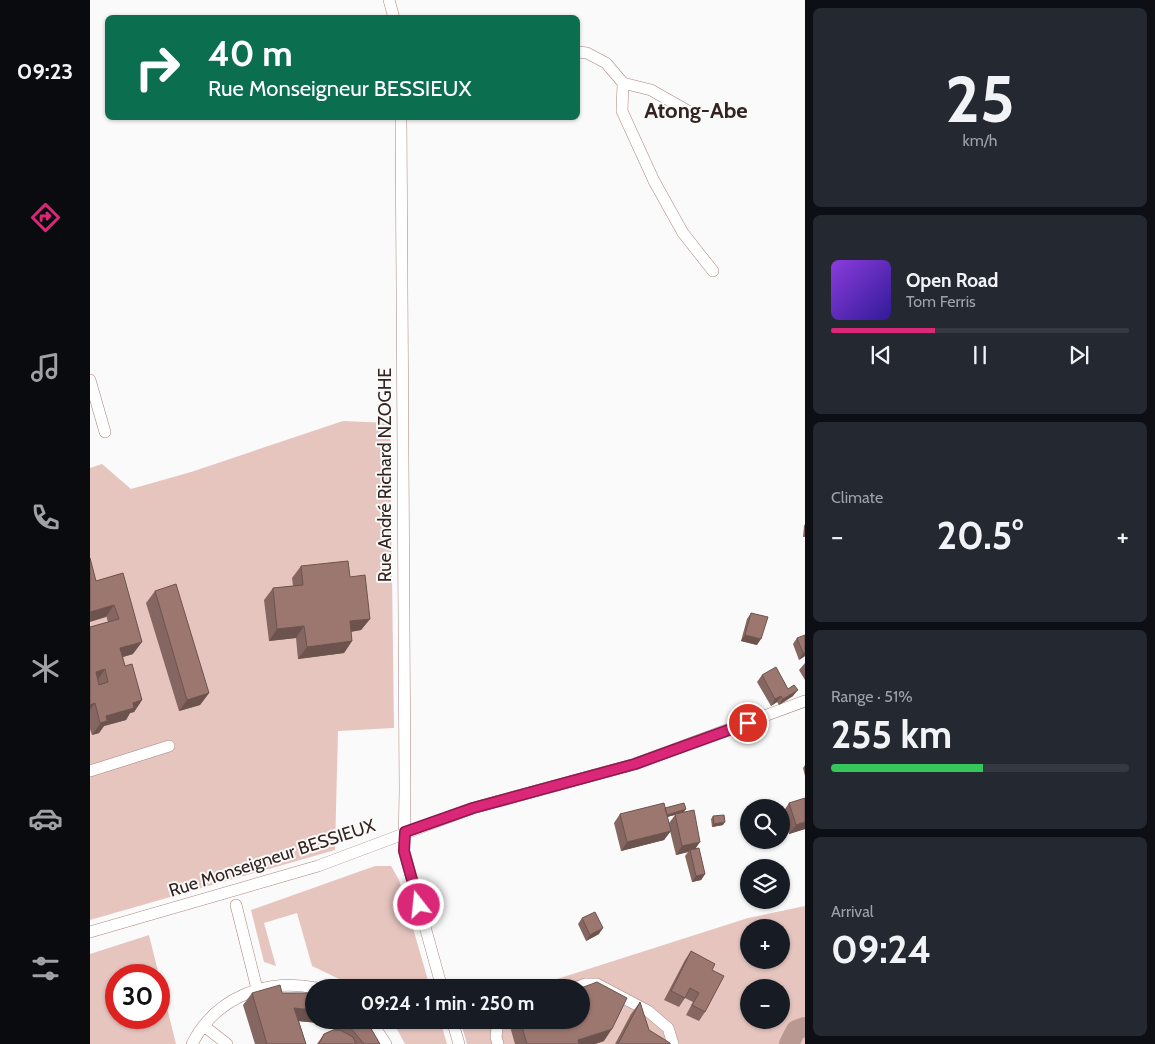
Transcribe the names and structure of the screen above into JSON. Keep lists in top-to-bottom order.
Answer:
{
  "streets": {
    "street": ["Rue André Richard NZOGHE", "Rue Monseigneur BESSIEUX"]
  },
  "crossings": [
    ["Rue André Richard NZOGHE", "Rue Monseigneur BESSIEUX"]
  ],
  "districts": ["Atong-Abe"],
  "page": {
    "tabs": "09:23",
    "tile": [
      ["25", "km/h"],
      "Climate",
      ["Range · 51%", "255 km"],
      ["Arrival", "09:24"]
    ],
    "turn": ["40 m", "Rue Monseigneur BESSIEUX"],
    "song": ["Open Road", "Tom Ferris"],
    "heat": ["−", "20.5°", "+"],
    "map_buttons": ["+", "−"],
    "limit": "30",
    "trip": "09:24 · 1 min · 250 m"
  }
}
